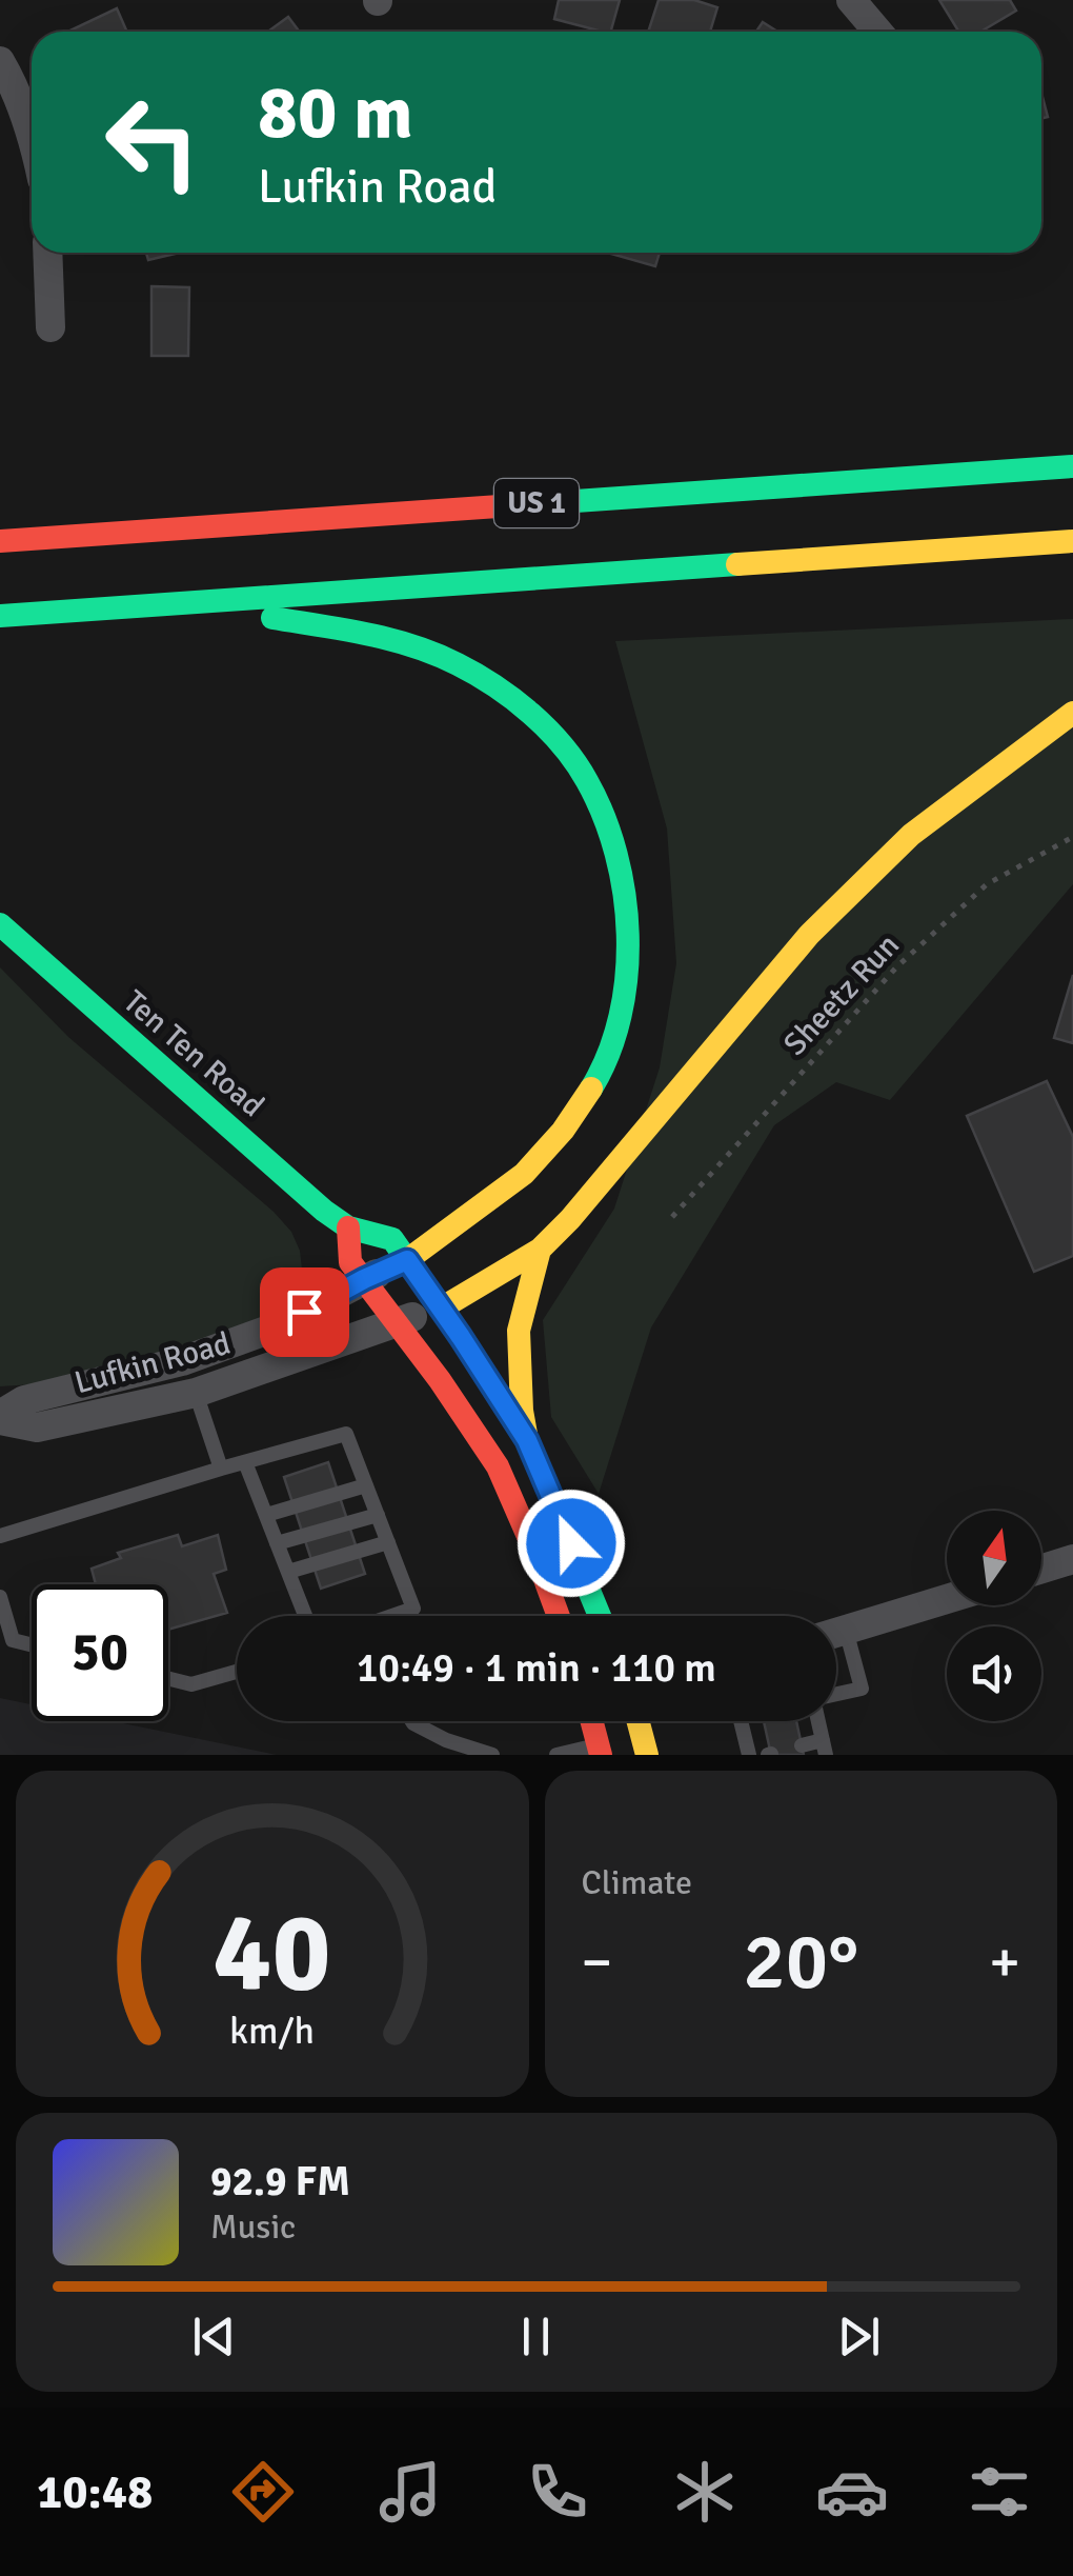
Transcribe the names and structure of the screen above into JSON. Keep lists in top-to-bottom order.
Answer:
{
  "streets": {
    "main road": ["US 1", "Ten Ten Road"],
    "street": ["Lufkin Road"],
    "path": ["Sheetz Run"]
  },
  "crossings": [
    ["Ten Ten Road", "Lufkin Road"]
  ],
  "north": "top",
  "page": {
    "turn": ["80 m", "Lufkin Road"],
    "limit": "50",
    "trip": "10:49 · 1 min · 110 m",
    "tile": "Climate",
    "heat": ["−", "20°", "+"],
    "song": ["92.9 FM", "Music"],
    "tabs": "10:48",
    "gauge": ["40", "km/h"]
  }
}
